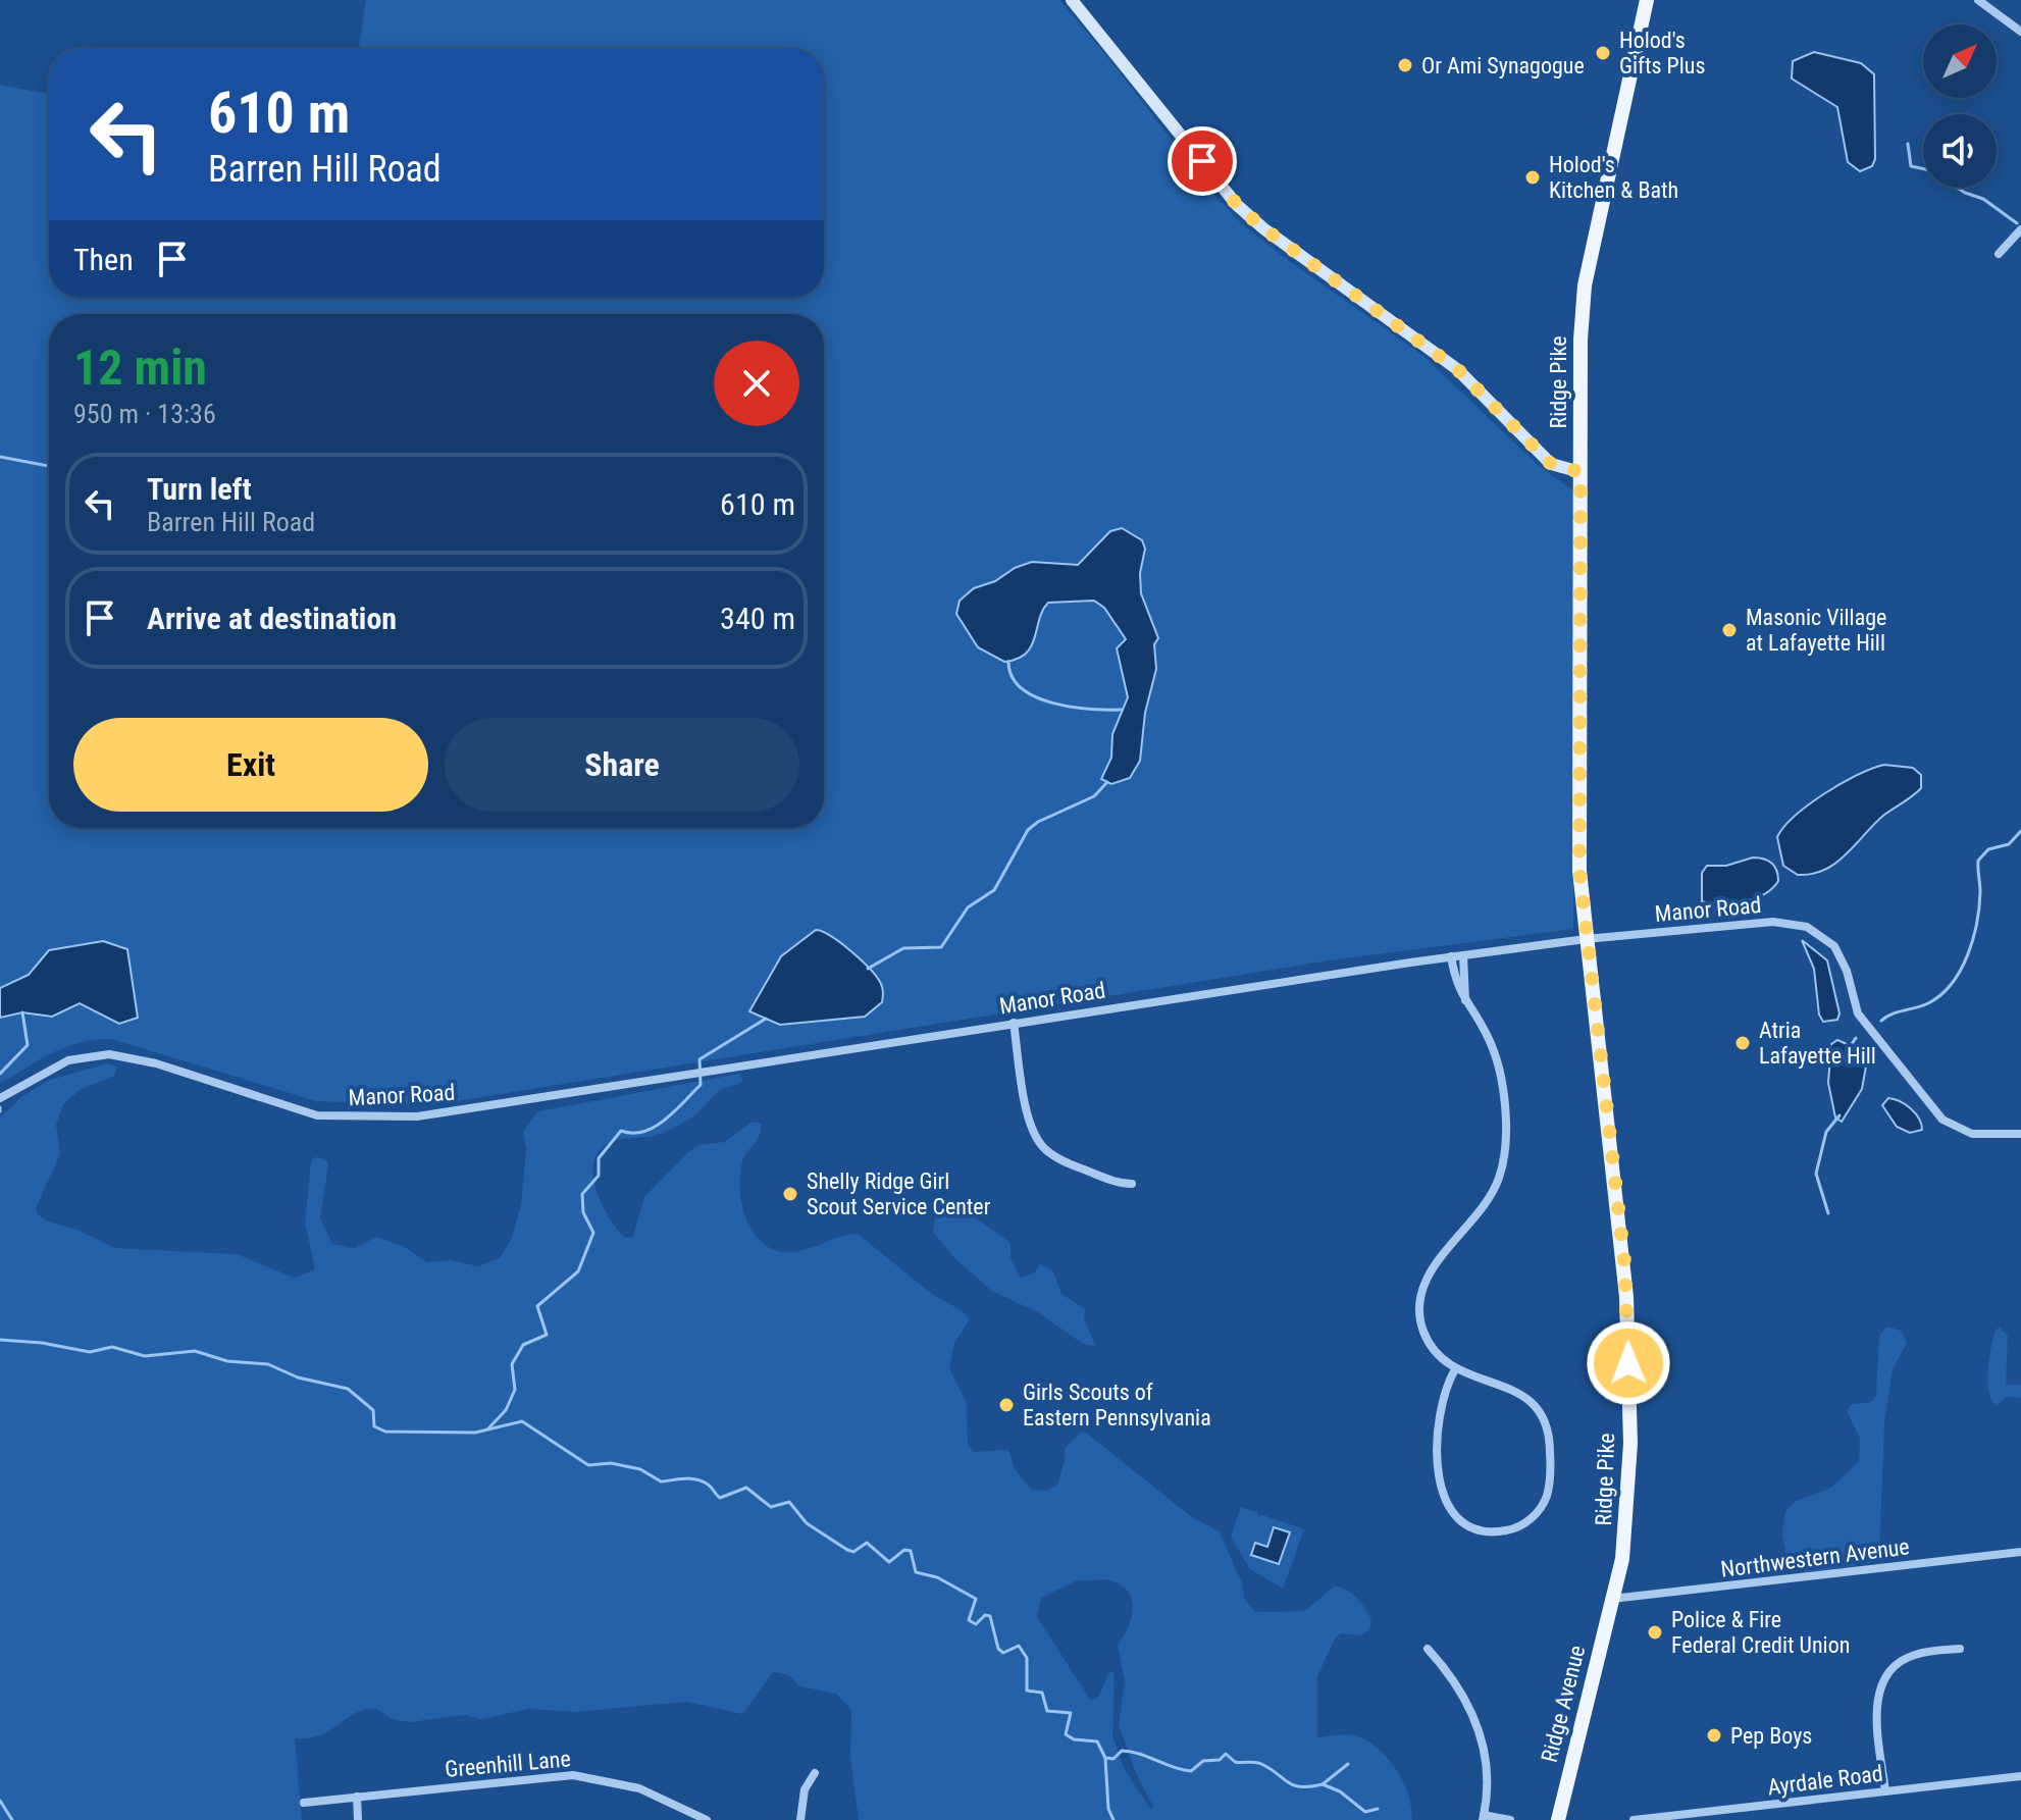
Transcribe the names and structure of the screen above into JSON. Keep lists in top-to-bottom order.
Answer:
{
  "streets": {
    "main road": ["Ridge Pike", "Ridge Avenue"],
    "street": [
      "Manor Road",
      "Northwestern Avenue",
      "Greenhill Lane",
      "Ayrdale Road"
    ]
  },
  "crossings": [
    ["Ridge Pike", "Manor Road"],
    ["Ridge Pike", "Northwestern Avenue"],
    ["Ridge Pike", "Ridge Avenue"],
    ["Northwestern Avenue", "Ridge Avenue"]
  ],
  "places": [
    "Holod's Gifts Plus",
    "Or Ami Synagogue",
    "Holod's Kitchen & Bath",
    "Masonic Village at Lafayette Hill",
    "Atria Lafayette Hill",
    "Shelly Ridge Girl Scout Service Center",
    "Girls Scouts of Eastern Pennsylvania",
    "Police & Fire Federal Credit Union",
    "Pep Boys"
  ],
  "north": "top right",
  "page": {
    "turn": ["610 m", "Barren Hill Road"],
    "then": "Then",
    "heading": ["12 min", "950 m · 13:36"],
    "list": [
      {
        "name": "Turn left",
        "note": "Barren Hill Road",
        "value": "610 m"
      },
      {
        "name": "Arrive at destination",
        "value": "340 m"
      }
    ],
    "buttons": ["Exit", "Share"]
  }
}
